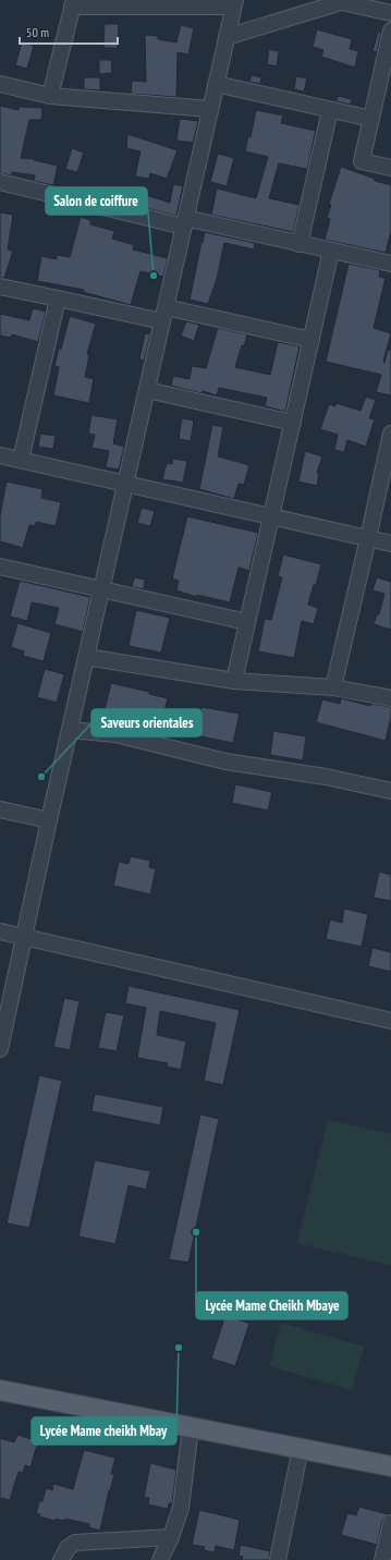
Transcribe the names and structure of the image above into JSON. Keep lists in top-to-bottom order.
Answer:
{
  "places": [
    "Salon de coiffure",
    "Saveurs orientales",
    "Lycée Mame Cheikh Mbaye",
    "Lycée Mame cheikh Mbay"
  ],
  "scale_bar": "50 m"
}
